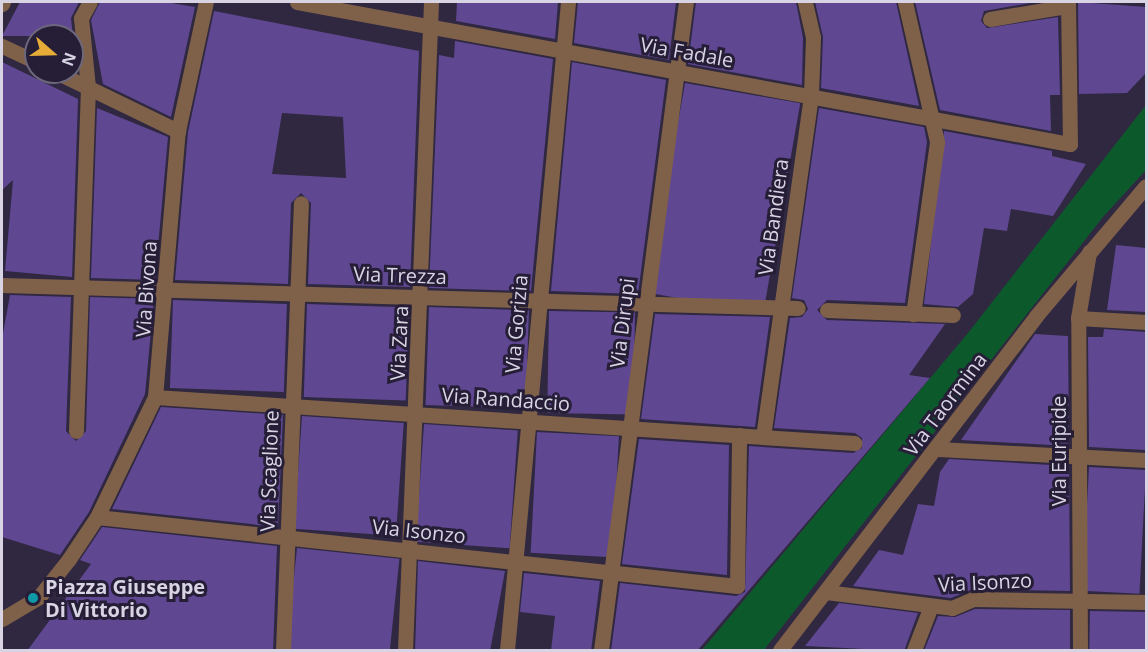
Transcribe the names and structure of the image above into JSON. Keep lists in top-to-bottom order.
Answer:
{
  "streets": {
    "street": [
      "Via Fadale",
      "Via Bandiera",
      "Via Trezza",
      "Via Bivona",
      "Via Dirupi",
      "Via Gorizia",
      "Via Zara",
      "Via Randaccio",
      "Via Taormina",
      "Via Euripide",
      "Via Scaglione",
      "Via Isonzo"
    ]
  },
  "crossings": [
    ["Via Fadale", "Via Bandiera"],
    ["Via Fadale", "Via Dirupi"],
    ["Via Fadale", "Via Gorizia"],
    ["Via Fadale", "Via Zara"],
    ["Via Bandiera", "Via Trezza"],
    ["Via Bandiera", "Via Randaccio"],
    ["Via Trezza", "Via Bivona"],
    ["Via Trezza", "Via Dirupi"],
    ["Via Trezza", "Via Gorizia"],
    ["Via Trezza", "Via Zara"],
    ["Via Trezza", "Via Scaglione"],
    ["Via Bivona", "Via Randaccio"],
    ["Via Bivona", "Via Isonzo"],
    ["Via Dirupi", "Via Randaccio"],
    ["Via Dirupi", "Via Isonzo"],
    ["Via Gorizia", "Via Randaccio"],
    ["Via Gorizia", "Via Isonzo"],
    ["Via Zara", "Via Randaccio"],
    ["Via Zara", "Via Isonzo"],
    ["Via Randaccio", "Via Scaglione"],
    ["Via Randaccio", "Via Isonzo"],
    ["Via Taormina", "Via Euripide"],
    ["Via Taormina", "Via Isonzo"],
    ["Via Euripide", "Via Isonzo"],
    ["Via Scaglione", "Via Isonzo"]
  ],
  "places": ["Piazza Giuseppe Di Vittorio"],
  "north": "right"
}
